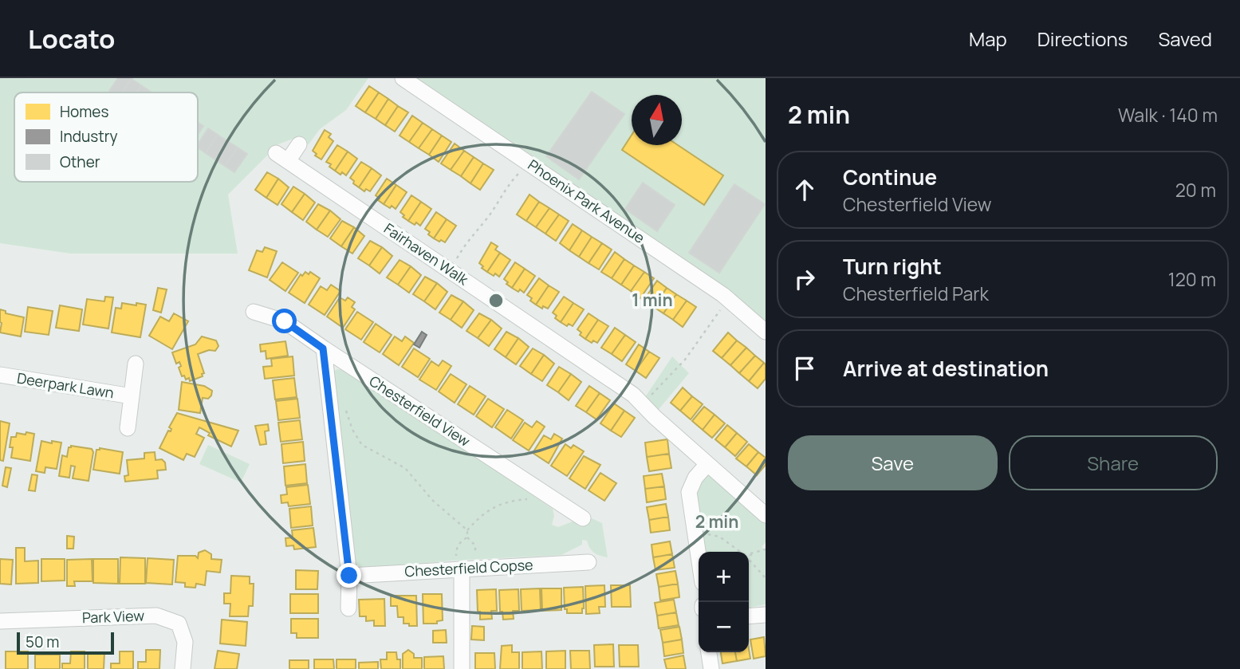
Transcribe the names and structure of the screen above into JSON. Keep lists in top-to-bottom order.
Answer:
{
  "streets": {
    "street": [
      "Phoenix Park Avenue",
      "Fairhaven Walk",
      "Deerpark Lawn",
      "Chesterfield View",
      "Chesterfield Copse",
      "Park View"
    ]
  },
  "legend": ["Homes", "Industry", "Other"],
  "scale_bar": "50 m",
  "north": "top",
  "page": {
    "header": "Locato",
    "nav": ["Map", "Directions", "Saved"],
    "heading": ["2 min", "Walk · 140 m"],
    "list": [
      ["Continue", "Chesterfield View", "20 m"],
      ["Turn right", "Chesterfield Park", "120 m"],
      "Arrive at destination"
    ],
    "buttons": ["Save", "Share"],
    "map_buttons": ["+", "−"],
    "scale": "50 m"
  },
  "rings": ["1 min", "2 min"]
}
